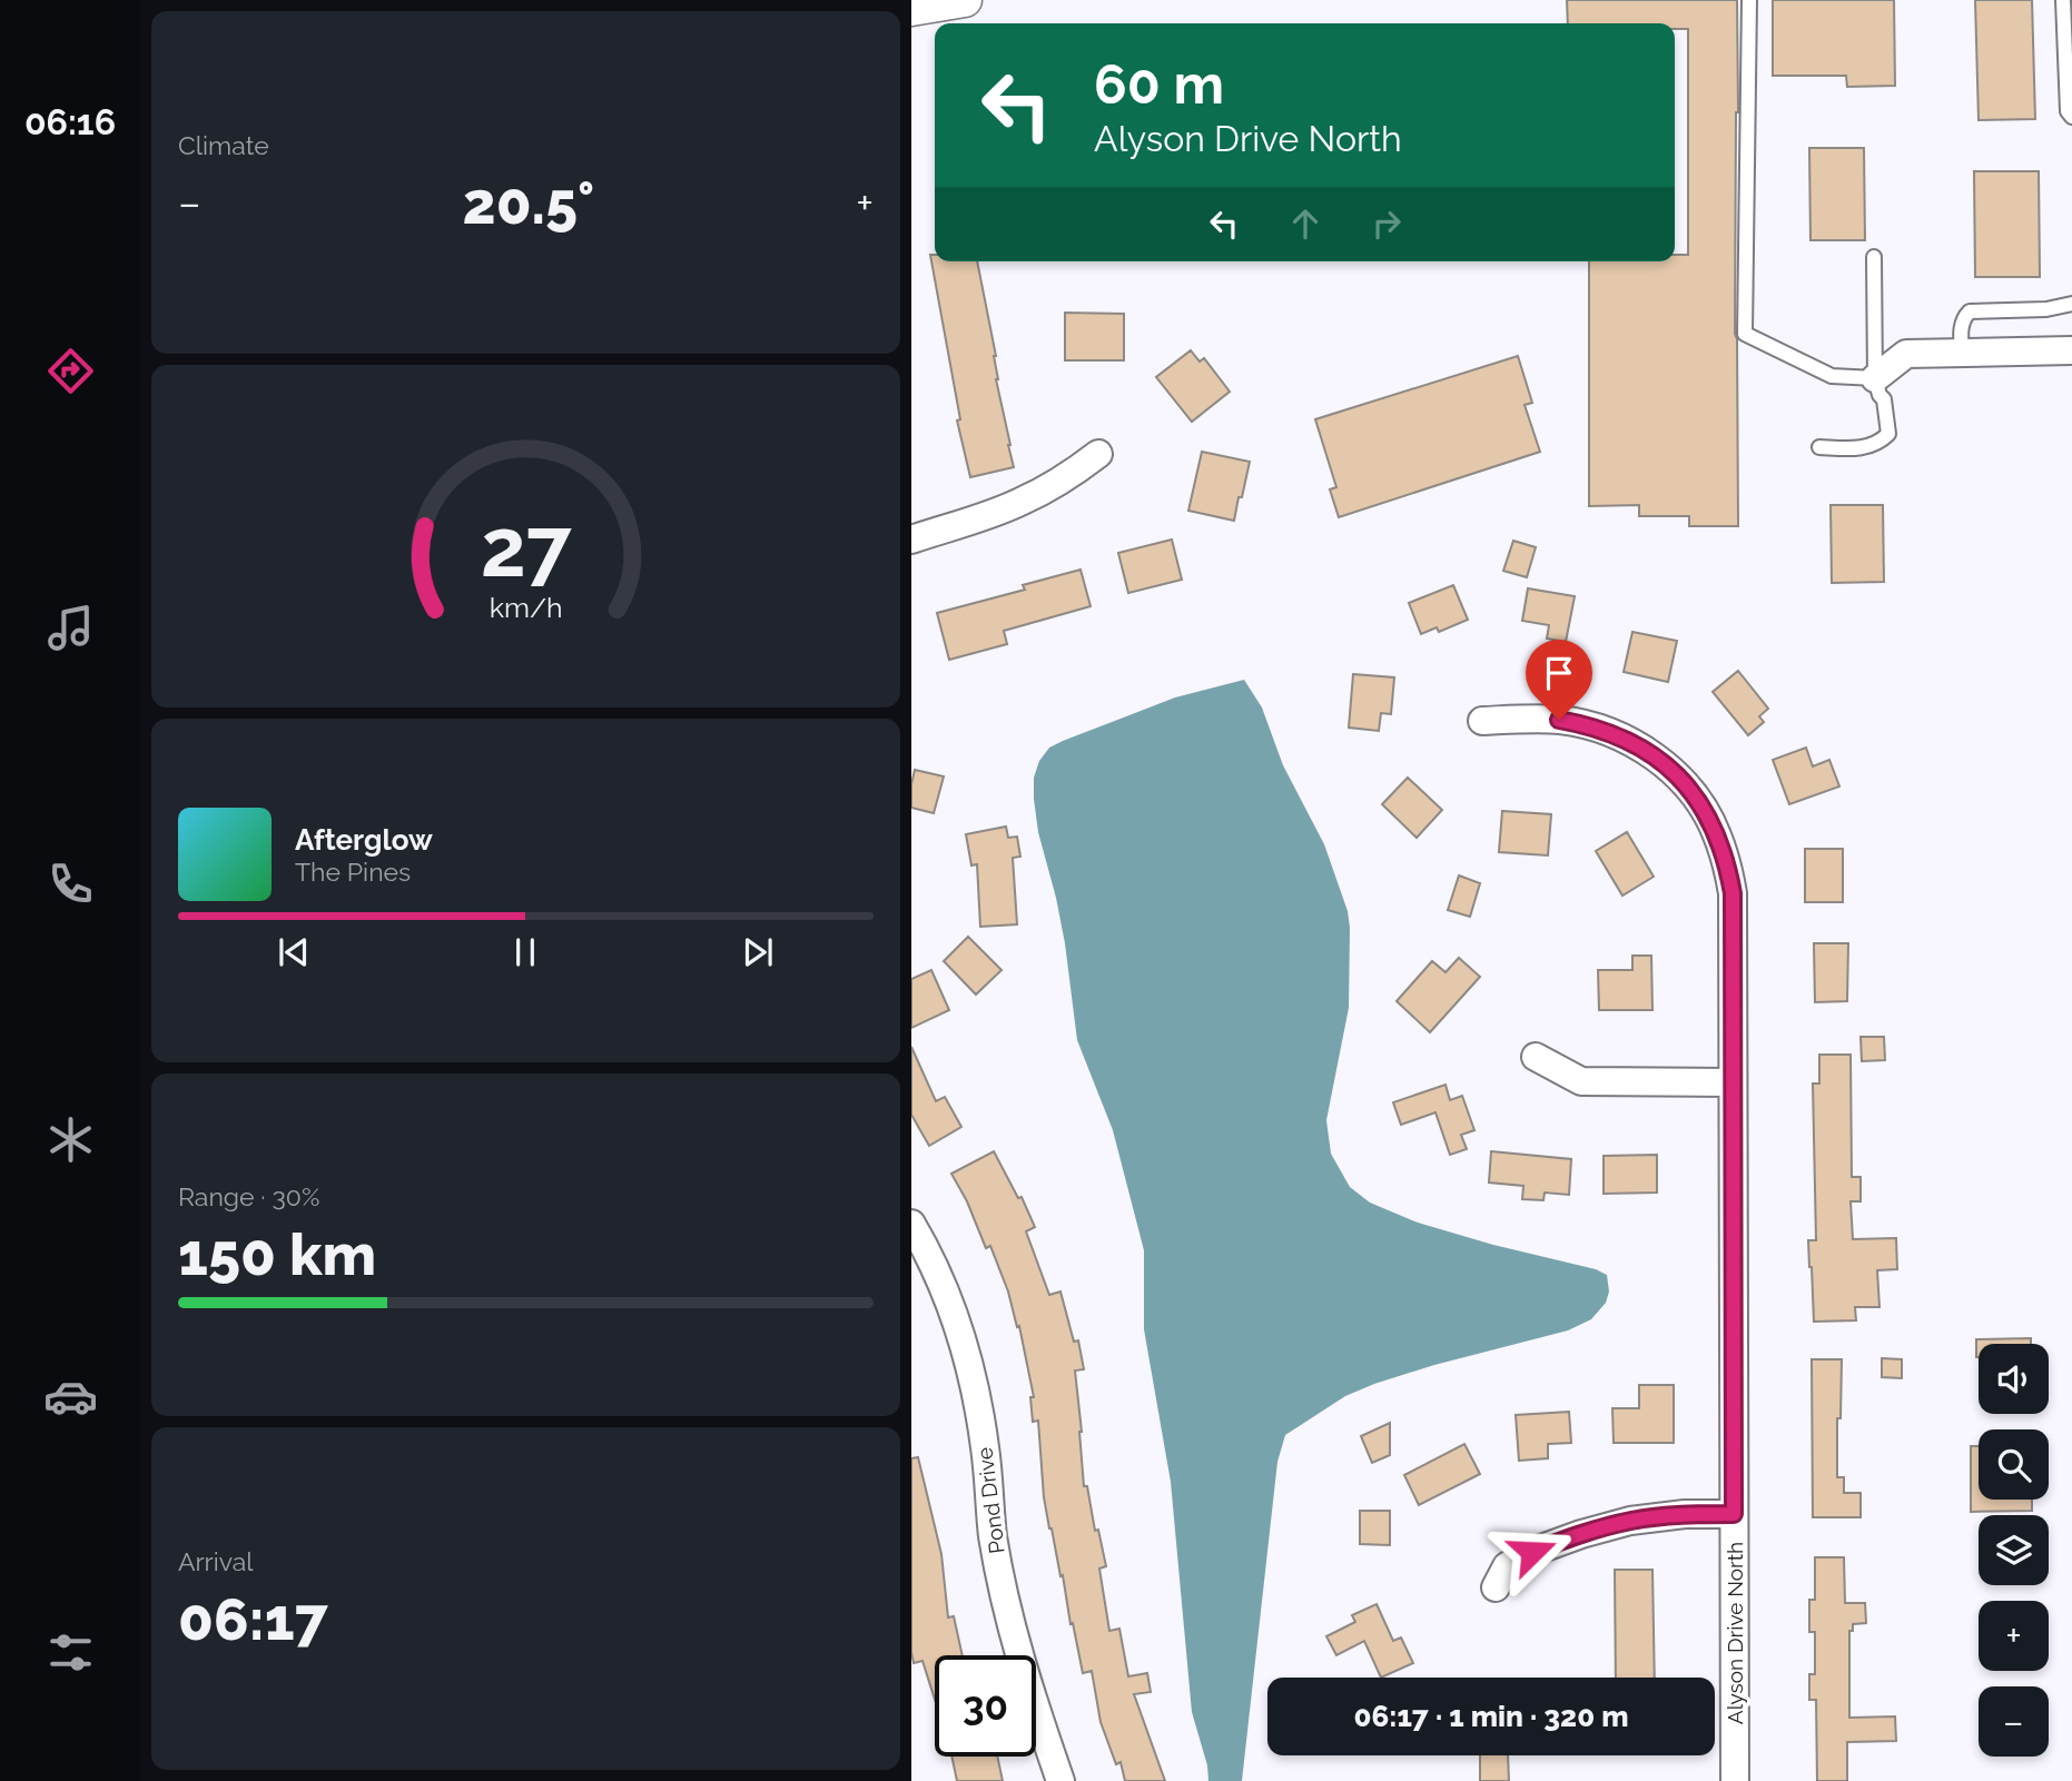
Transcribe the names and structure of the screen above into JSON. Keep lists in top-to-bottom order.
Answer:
{
  "streets": {
    "street": ["Pond Drive", "Alyson Drive North"]
  },
  "page": {
    "tabs": "06:16",
    "tile": [
      "Climate",
      ["Range · 30%", "150 km"],
      ["Arrival", "06:17"]
    ],
    "turn": ["60 m", "Alyson Drive North"],
    "heat": ["−", "20.5°", "+"],
    "song": ["Afterglow", "The Pines"],
    "map_buttons": ["+", "−"],
    "limit": "30",
    "trip": "06:17 · 1 min · 320 m",
    "gauge": ["27", "km/h"]
  }
}
